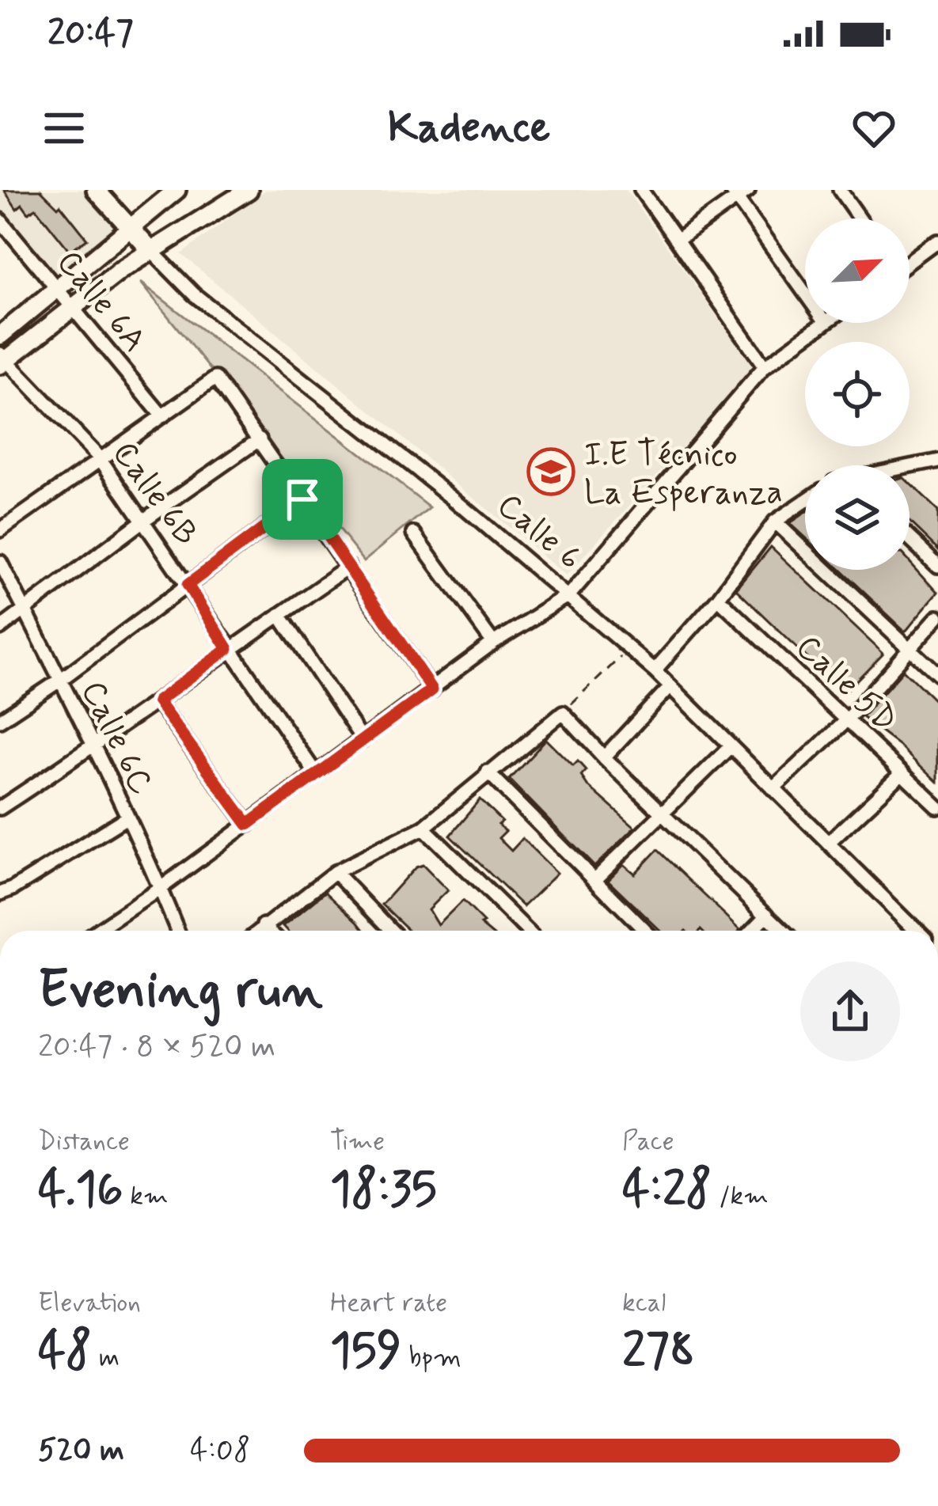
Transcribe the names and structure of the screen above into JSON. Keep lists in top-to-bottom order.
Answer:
{
  "streets": {
    "street": [
      "Calle 6A",
      "Calle 6B",
      "Calle 6",
      "Calle 5D",
      "Calle 6C"
    ]
  },
  "places": {
    "school or university": ["I.E Técnico La Esperanza"]
  },
  "north": "top right",
  "page": {
    "status": "20:47",
    "header": "Kadence",
    "heading": ["Evening run", "20:47 · 8 × 520 m"],
    "stats": [
      ["Distance", "4.16 km"],
      ["Time", "18:35"],
      ["Pace", "4:28 /km"],
      ["Elevation", "48 m"],
      ["Heart rate", "159 bpm"],
      ["kcal", "278"]
    ],
    "list": [
      {
        "name": "520 m",
        "note": "4:08"
      }
    ]
  }
}
